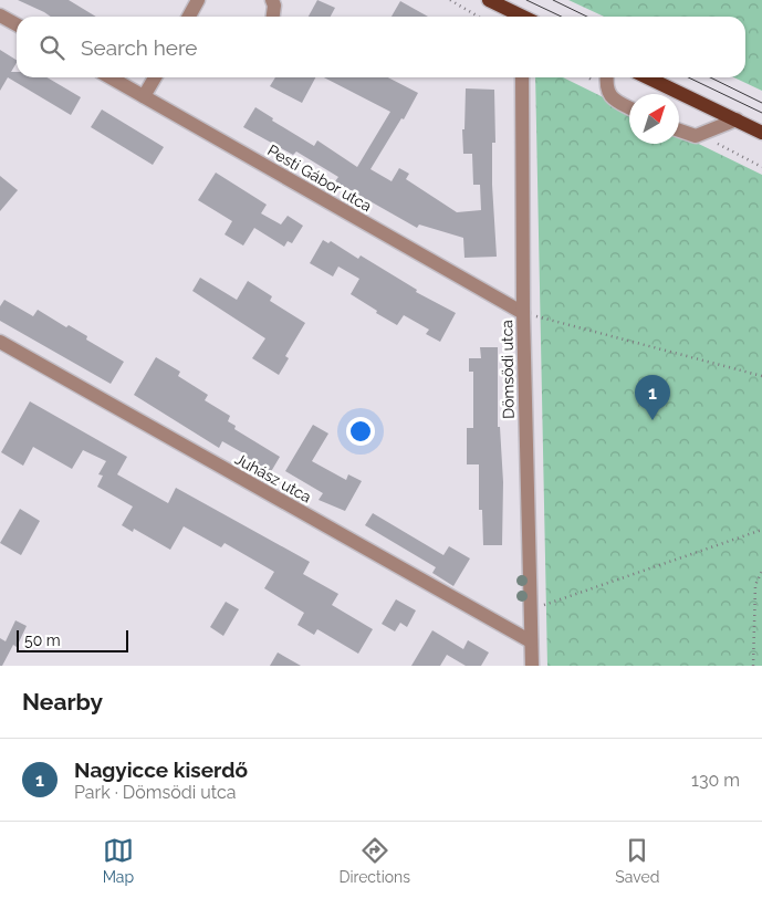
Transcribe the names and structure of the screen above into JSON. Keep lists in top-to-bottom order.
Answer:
{
  "streets": {
    "street": ["Pesti Gábor utca", "Dömsödi utca", "Juhász utca"]
  },
  "crossings": [
    ["Pesti Gábor utca", "Dömsödi utca"],
    ["Dömsödi utca", "Juhász utca"]
  ],
  "scale_bar": "50 m",
  "north": "top right",
  "page": {
    "search": "Search here",
    "pins": "1",
    "scale": "50 m",
    "heading": "Nearby",
    "list": [
      {
        "mark": "1",
        "name": "Nagyicce kiserdő",
        "note": "Park · Dömsödi utca",
        "value": "130 m"
      }
    ],
    "nav": ["Map", "Directions", "Saved"]
  }
}
